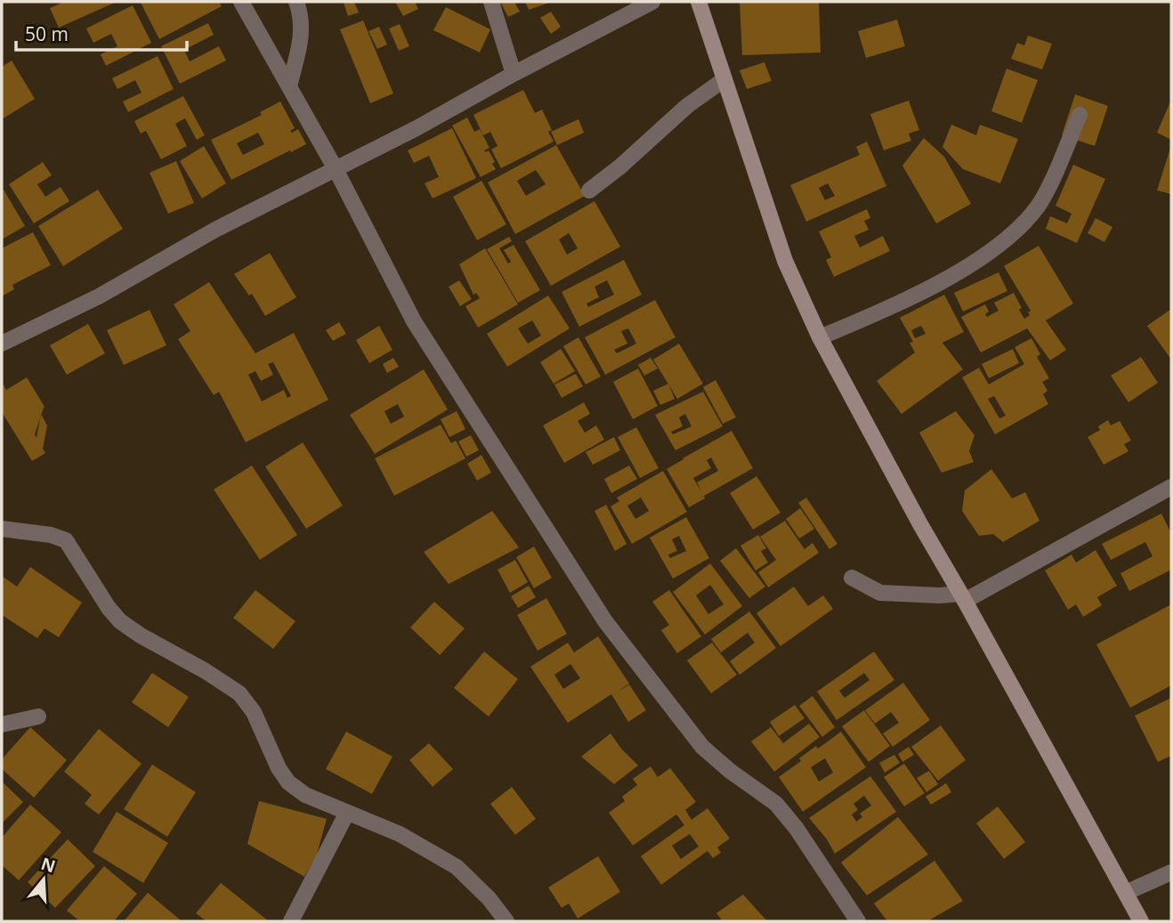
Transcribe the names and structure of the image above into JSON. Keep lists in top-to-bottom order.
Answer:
{
  "scale_bar": "50 m",
  "north": "top"
}
